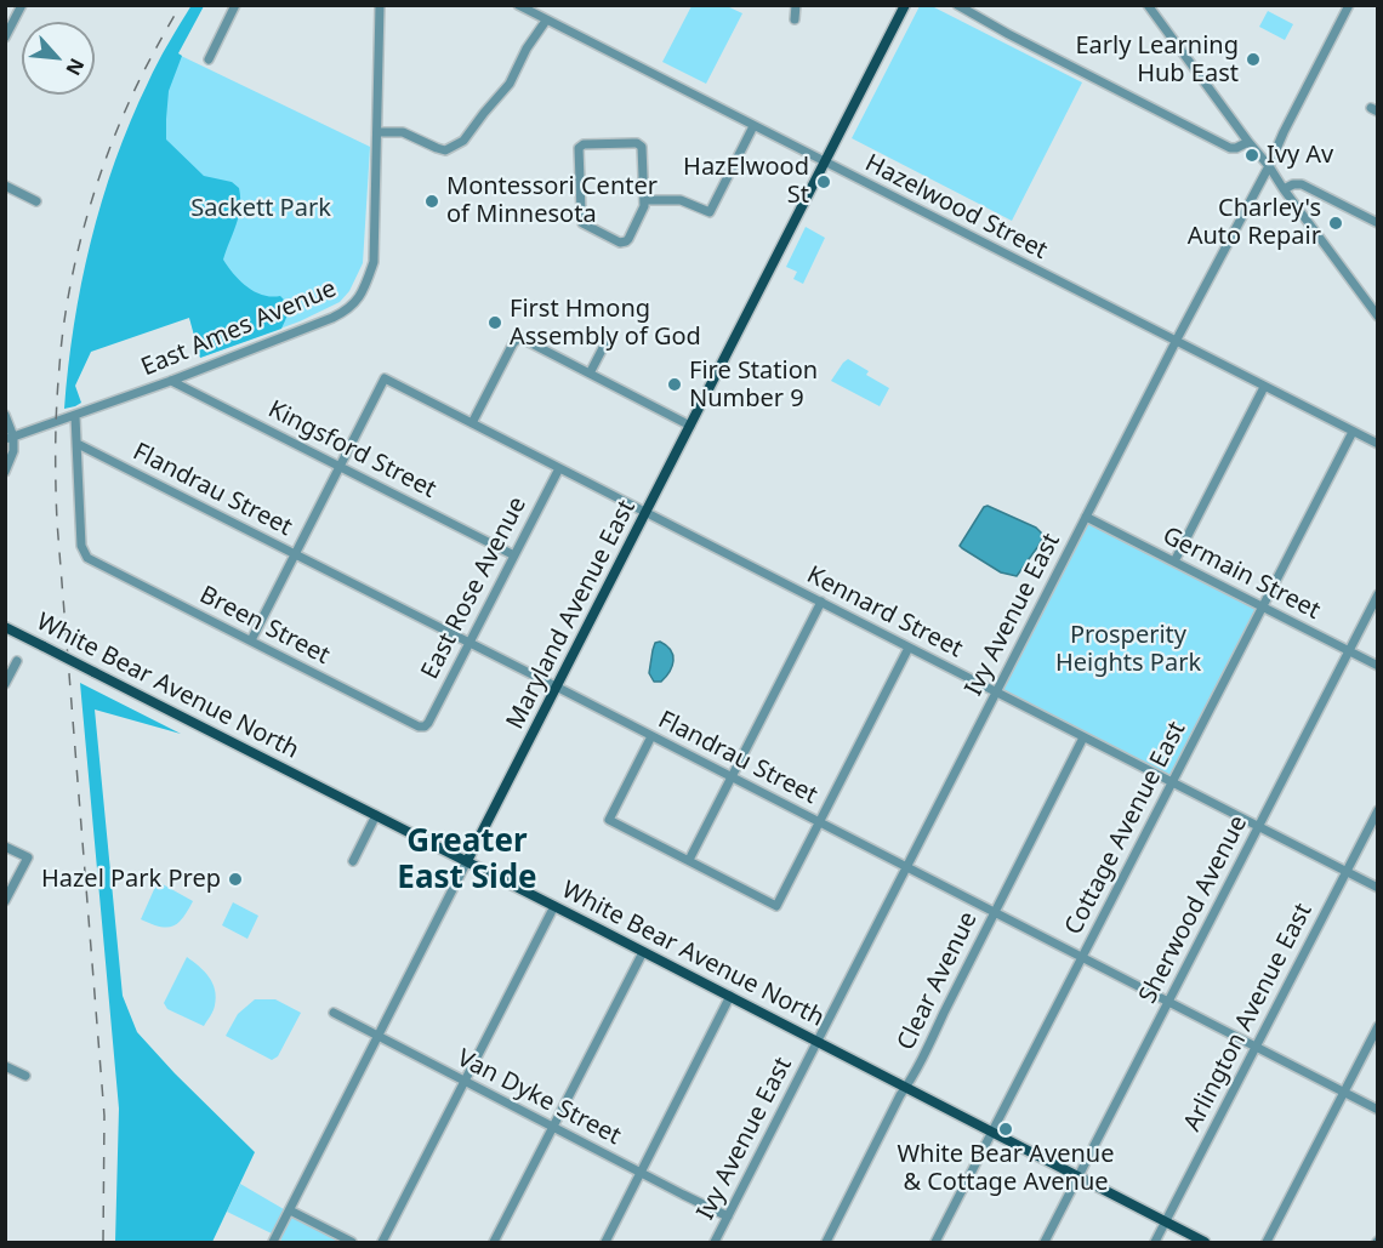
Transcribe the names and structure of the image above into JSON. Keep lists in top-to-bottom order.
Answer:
{
  "streets": {
    "main road": ["Maryland Avenue East", "White Bear Avenue North"],
    "street": [
      "Hazelwood Street",
      "East Ames Avenue",
      "Kingsford Street",
      "Flandrau Street",
      "Germain Street",
      "East Rose Avenue",
      "Kennard Street",
      "Ivy Avenue East",
      "Breen Street",
      "Cottage Avenue East",
      "Sherwood Avenue",
      "Clear Avenue",
      "Arlington Avenue East",
      "Van Dyke Street"
    ]
  },
  "crossings": [
    ["Hazelwood Street", "Maryland Avenue East"],
    ["Hazelwood Street", "Ivy Avenue East"],
    ["Hazelwood Street", "Cottage Avenue East"],
    ["East Ames Avenue", "Kingsford Street"],
    ["Kingsford Street", "East Rose Avenue"],
    ["Kingsford Street", "Kennard Street"],
    ["Flandrau Street", "East Rose Avenue"],
    ["Flandrau Street", "Maryland Avenue East"],
    ["Flandrau Street", "Ivy Avenue East"],
    ["Flandrau Street", "Breen Street"],
    ["Flandrau Street", "Cottage Avenue East"],
    ["Flandrau Street", "Sherwood Avenue"],
    ["Flandrau Street", "Clear Avenue"],
    ["Flandrau Street", "Arlington Avenue East"],
    ["Germain Street", "Ivy Avenue East"],
    ["Germain Street", "Cottage Avenue East"],
    ["Germain Street", "Sherwood Avenue"],
    ["East Rose Avenue", "Kennard Street"],
    ["East Rose Avenue", "Breen Street"],
    ["Kennard Street", "Maryland Avenue East"],
    ["Kennard Street", "Ivy Avenue East"],
    ["Kennard Street", "Cottage Avenue East"],
    ["Kennard Street", "Sherwood Avenue"],
    ["Kennard Street", "Clear Avenue"],
    ["Kennard Street", "Arlington Avenue East"],
    ["Maryland Avenue East", "White Bear Avenue North"],
    ["Maryland Avenue East", "Van Dyke Street"],
    ["Ivy Avenue East", "White Bear Avenue North"],
    ["Ivy Avenue East", "Van Dyke Street"],
    ["White Bear Avenue North", "Cottage Avenue East"],
    ["White Bear Avenue North", "Sherwood Avenue"],
    ["White Bear Avenue North", "Clear Avenue"],
    ["White Bear Avenue North", "Arlington Avenue East"]
  ],
  "districts": ["Greater East Side"],
  "parks": ["Sackett Park", "Prosperity Heights Park"],
  "places": [
    "Early Learning Hub East",
    "Ivy Av",
    "HazElwood St",
    "Montessori Center of Minnesota",
    "Charley's Auto Repair",
    "First Hmong Assembly of God",
    "Fire Station Number 9",
    "Hazel Park Prep",
    "White Bear Avenue & Cottage Avenue"
  ],
  "north": "bottom right"
}
